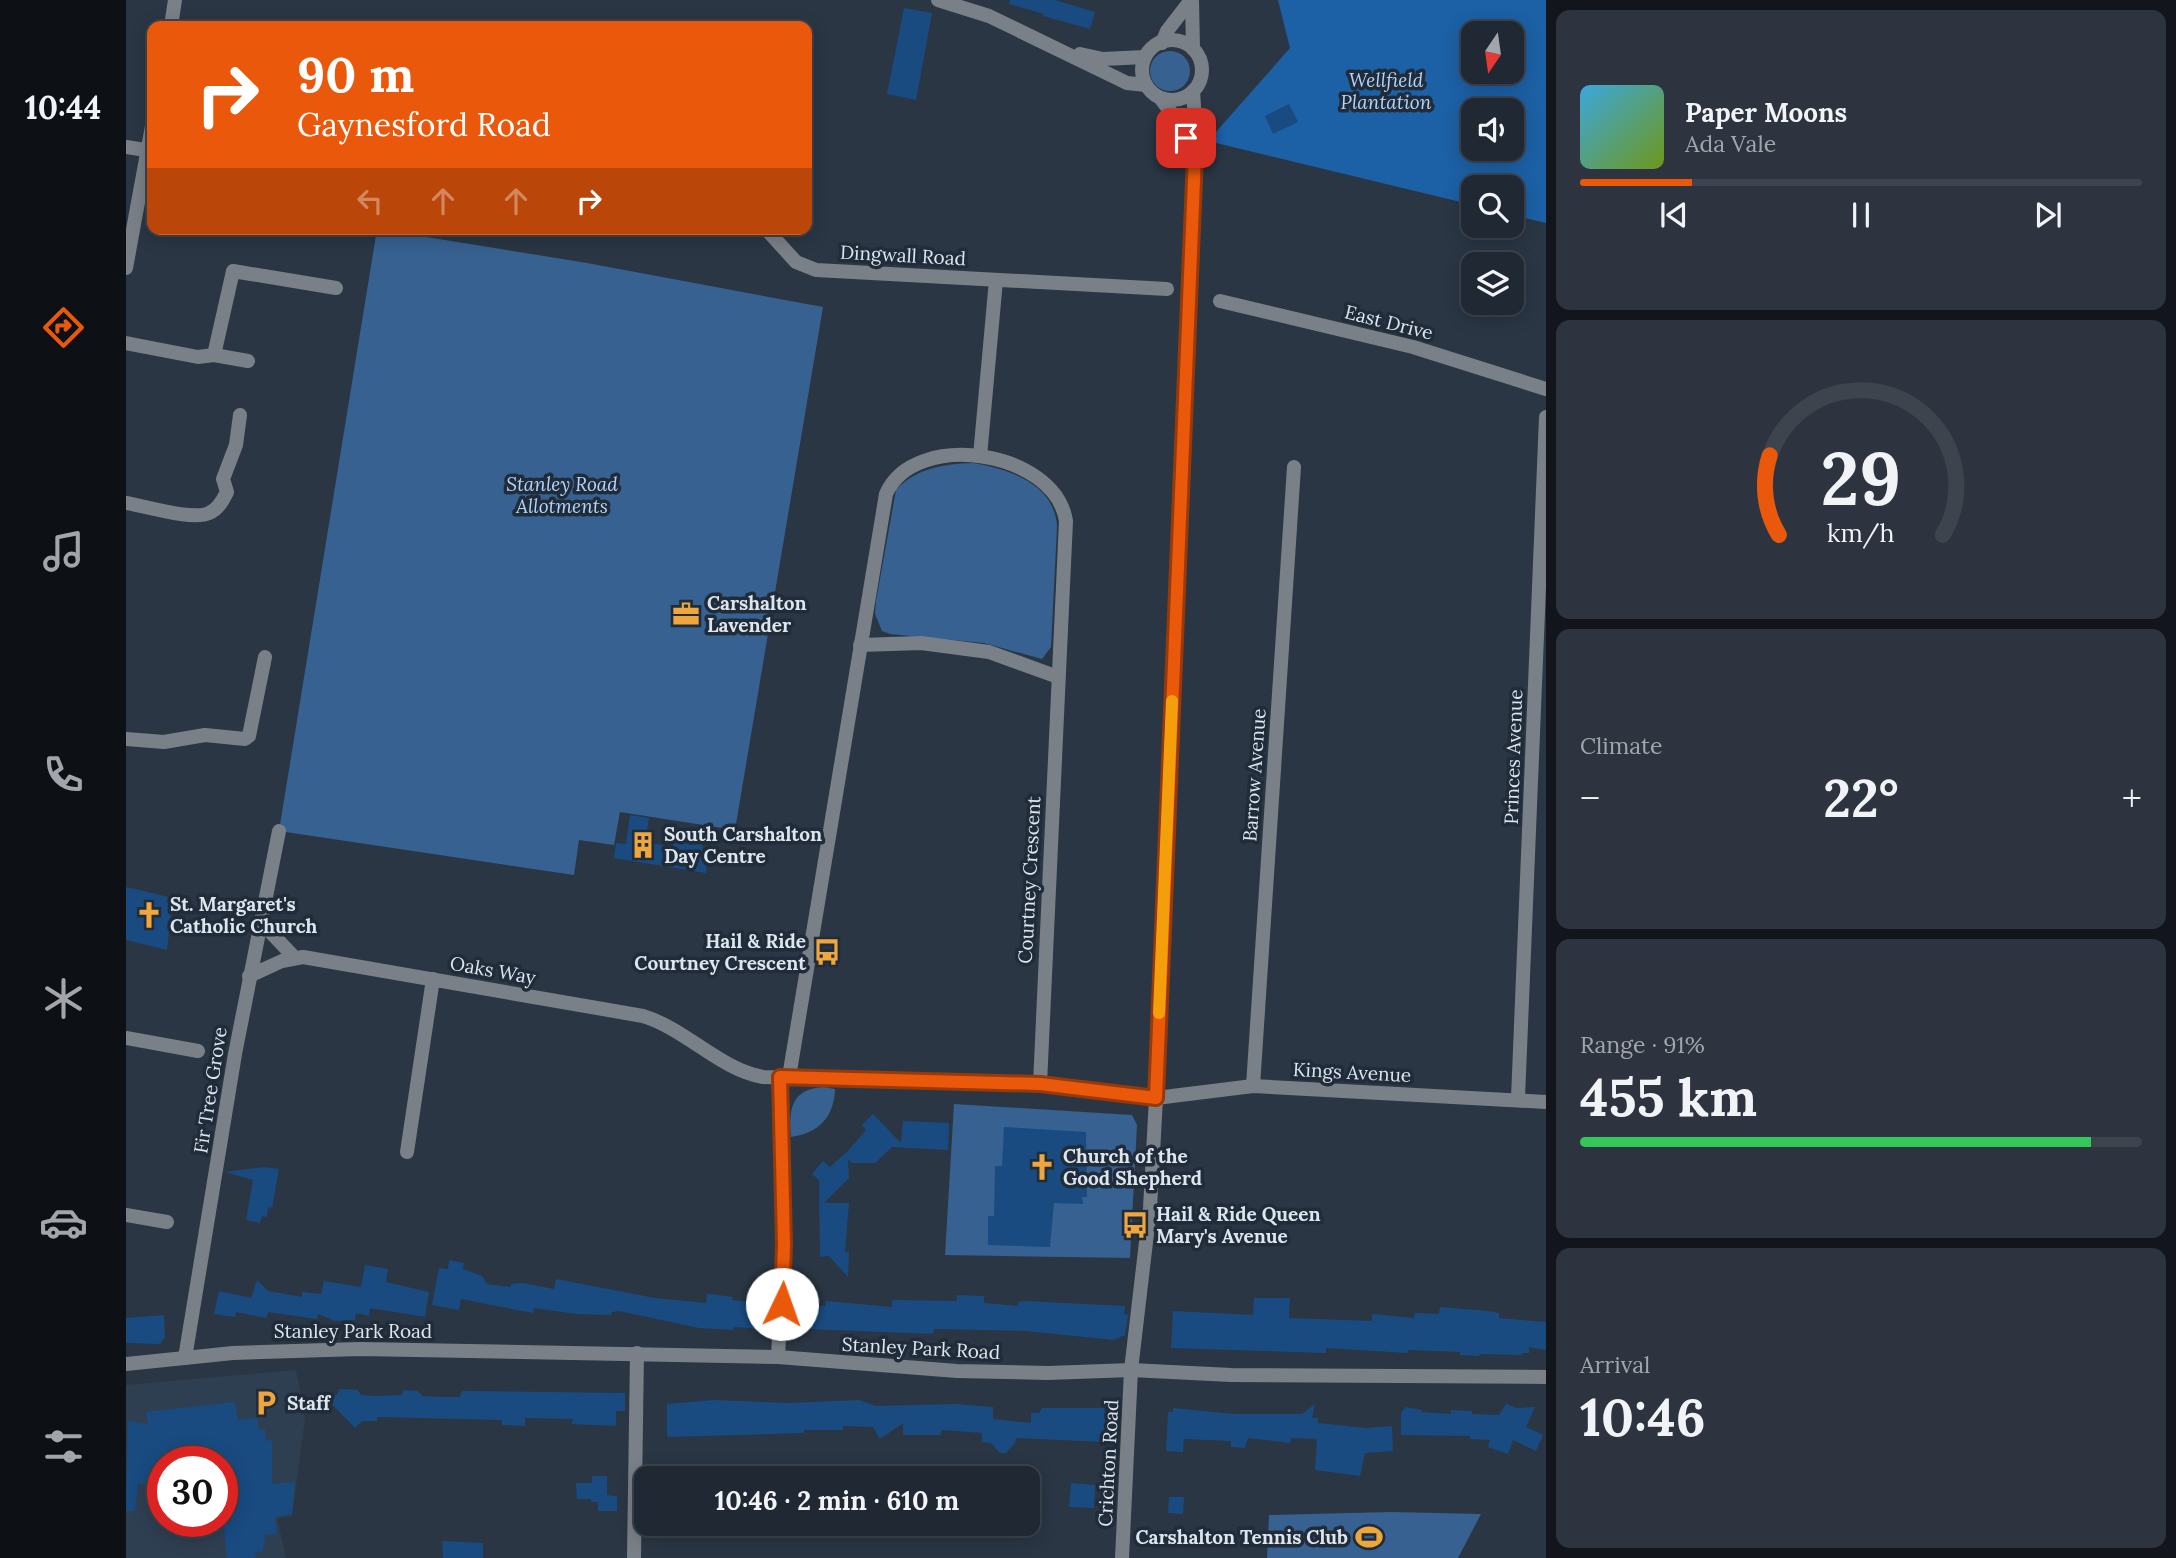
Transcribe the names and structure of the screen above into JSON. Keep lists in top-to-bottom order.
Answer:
{
  "streets": {
    "street": [
      "Dingwall Road",
      "East Drive",
      "Princes Avenue",
      "Barrow Avenue",
      "Courtney Crescent",
      "Oaks Way",
      "Kings Avenue",
      "Fir Tree Grove",
      "Stanley Park Road",
      "Crichton Road"
    ]
  },
  "crossings": [
    ["Princes Avenue", "Kings Avenue"],
    ["Barrow Avenue", "Kings Avenue"],
    ["Courtney Crescent", "Oaks Way"],
    ["Courtney Crescent", "Kings Avenue"],
    ["Courtney Crescent", "Stanley Park Road"],
    ["Oaks Way", "Kings Avenue"],
    ["Kings Avenue", "Crichton Road"],
    ["Fir Tree Grove", "Stanley Park Road"],
    ["Stanley Park Road", "Crichton Road"]
  ],
  "parks": ["Wellfield Plantation", "Stanley Road Allotments"],
  "places": {
    "office": ["Carshalton Lavender"],
    "building": ["South Carshalton Day Centre"],
    "church": ["St. Margaret's Catholic Church", "Church of the Good Shepherd"],
    "bus stop": ["Hail & Ride Courtney Crescent", "Hail & Ride Queen Mary's Avenue"],
    "parking": ["Staff"],
    "sports": ["Carshalton Tennis Club"]
  },
  "north": "bottom",
  "page": {
    "tabs": "10:44",
    "turn": ["90 m", "Gaynesford Road"],
    "song": ["Paper Moons", "Ada Vale"],
    "tile": [
      "Climate",
      ["Range · 91%", "455 km"],
      ["Arrival", "10:46"]
    ],
    "heat": ["−", "22°", "+"],
    "limit": "30",
    "trip": "10:46 · 2 min · 610 m",
    "gauge": ["29", "km/h"]
  }
}
